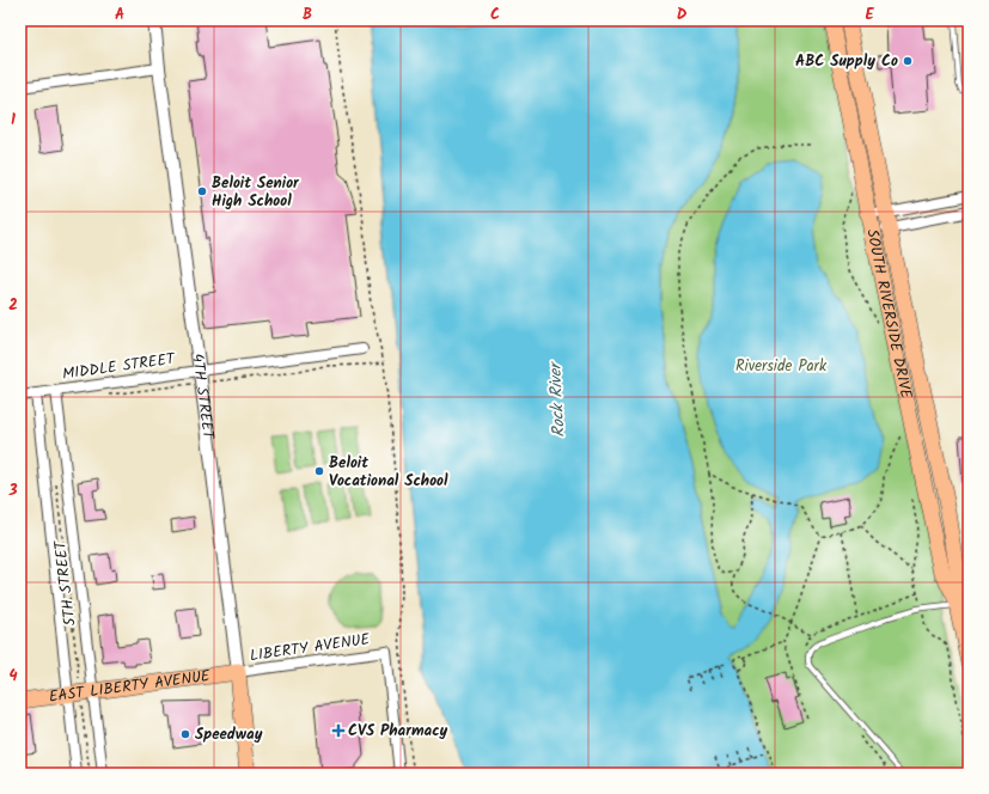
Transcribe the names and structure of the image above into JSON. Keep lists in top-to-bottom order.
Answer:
{
  "streets": {
    "main road": ["SOUTH RIVERSIDE DRIVE", "4TH STREET", "EAST LIBERTY AVENUE"],
    "street": ["MIDDLE STREET", "5TH STREET", "LIBERTY AVENUE"]
  },
  "crossings": [
    ["MIDDLE STREET", "4TH STREET"],
    ["MIDDLE STREET", "5TH STREET"],
    ["4TH STREET", "LIBERTY AVENUE"],
    ["4TH STREET", "EAST LIBERTY AVENUE"],
    ["5TH STREET", "EAST LIBERTY AVENUE"],
    ["LIBERTY AVENUE", "EAST LIBERTY AVENUE"]
  ],
  "water": ["Rock River"],
  "parks": ["Riverside Park"],
  "places": {
    "other": [
      "ABC Supply Co",
      "Beloit Senior High School",
      "Beloit Vocational School",
      "Speedway"
    ],
    "health": ["CVS Pharmacy"]
  },
  "grid": {
    "columns": [
      "A",
      "B",
      "C",
      "D",
      "E"
    ],
    "rows": [
      "1",
      "2",
      "3",
      "4"
    ]
  }
}
